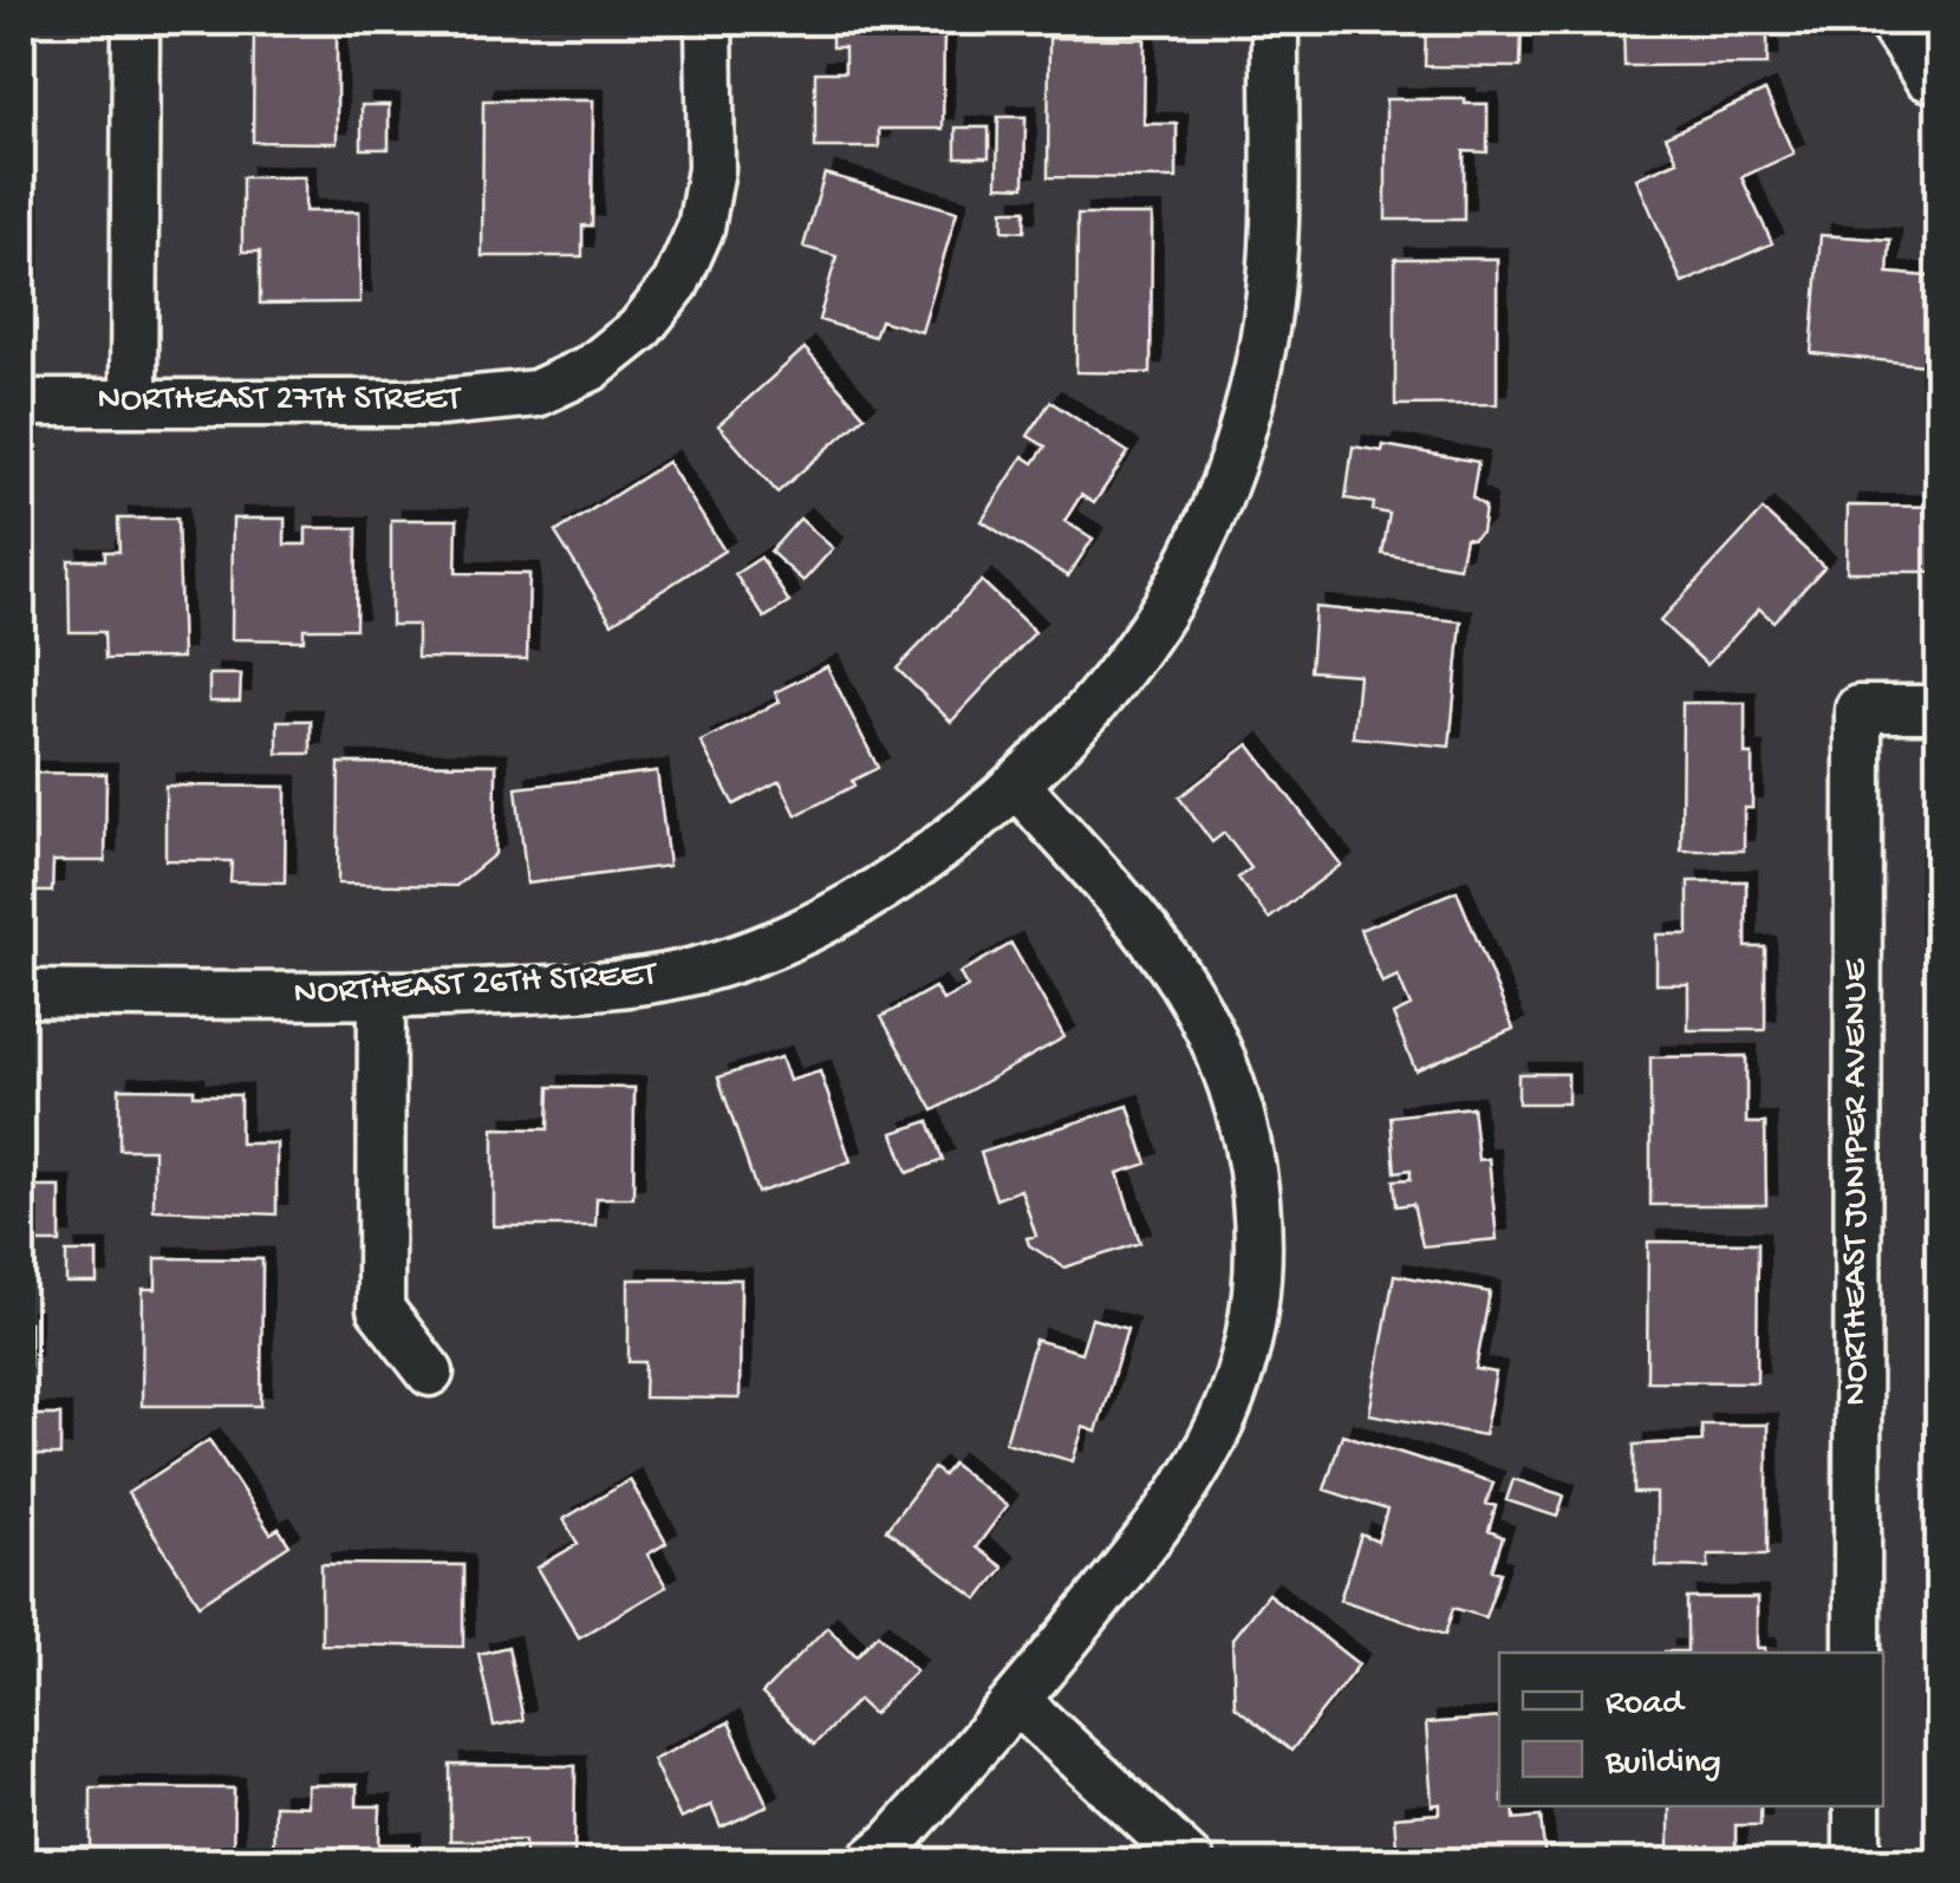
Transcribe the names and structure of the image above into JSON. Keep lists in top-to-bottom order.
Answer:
{
  "streets": {
    "street": ["NORTHEAST 27TH STREET", "NORTHEAST 26TH STREET", "NORTHEAST JUNIPER AVENUE"]
  },
  "legend": ["Road", "Building"]
}
